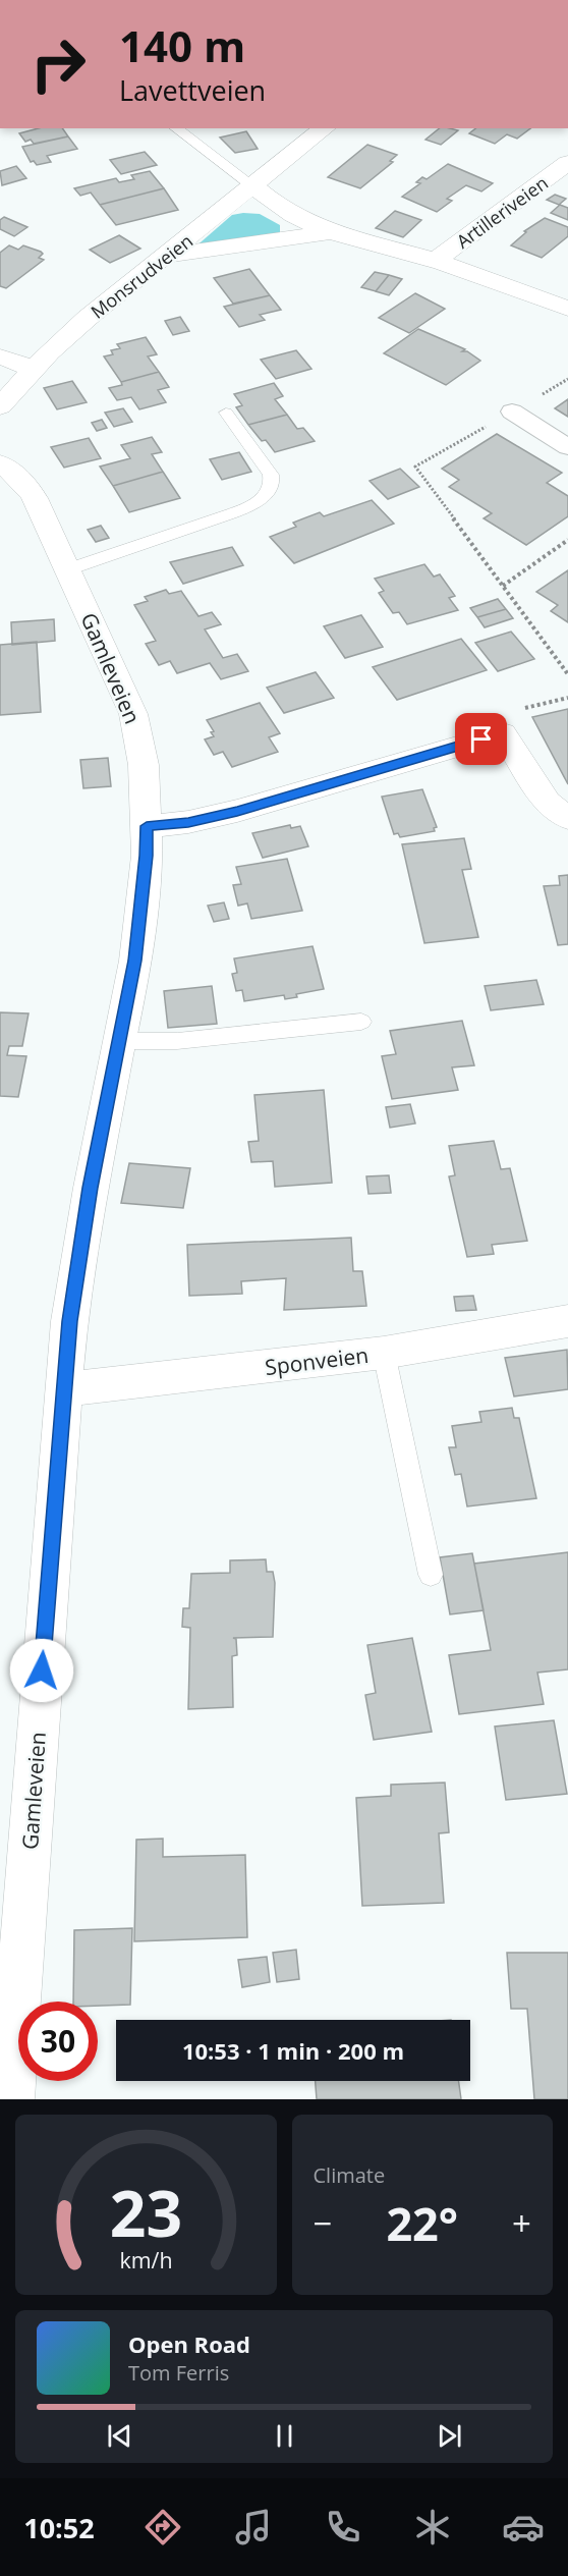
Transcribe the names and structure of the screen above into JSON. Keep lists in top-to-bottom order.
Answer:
{
  "streets": {
    "street": [
      "Artilleriveien",
      "Monsrudveien",
      "Gamleveien",
      "Sponveien"
    ]
  },
  "crossings": [
    ["Artilleriveien", "Monsrudveien"],
    ["Gamleveien", "Sponveien"]
  ],
  "page": {
    "turn": ["140 m", "Lavettveien"],
    "limit": "30",
    "trip": "10:53 · 1 min · 200 m",
    "tile": "Climate",
    "heat": ["−", "22°", "+"],
    "song": ["Open Road", "Tom Ferris"],
    "tabs": "10:52",
    "gauge": ["23", "km/h"]
  }
}
